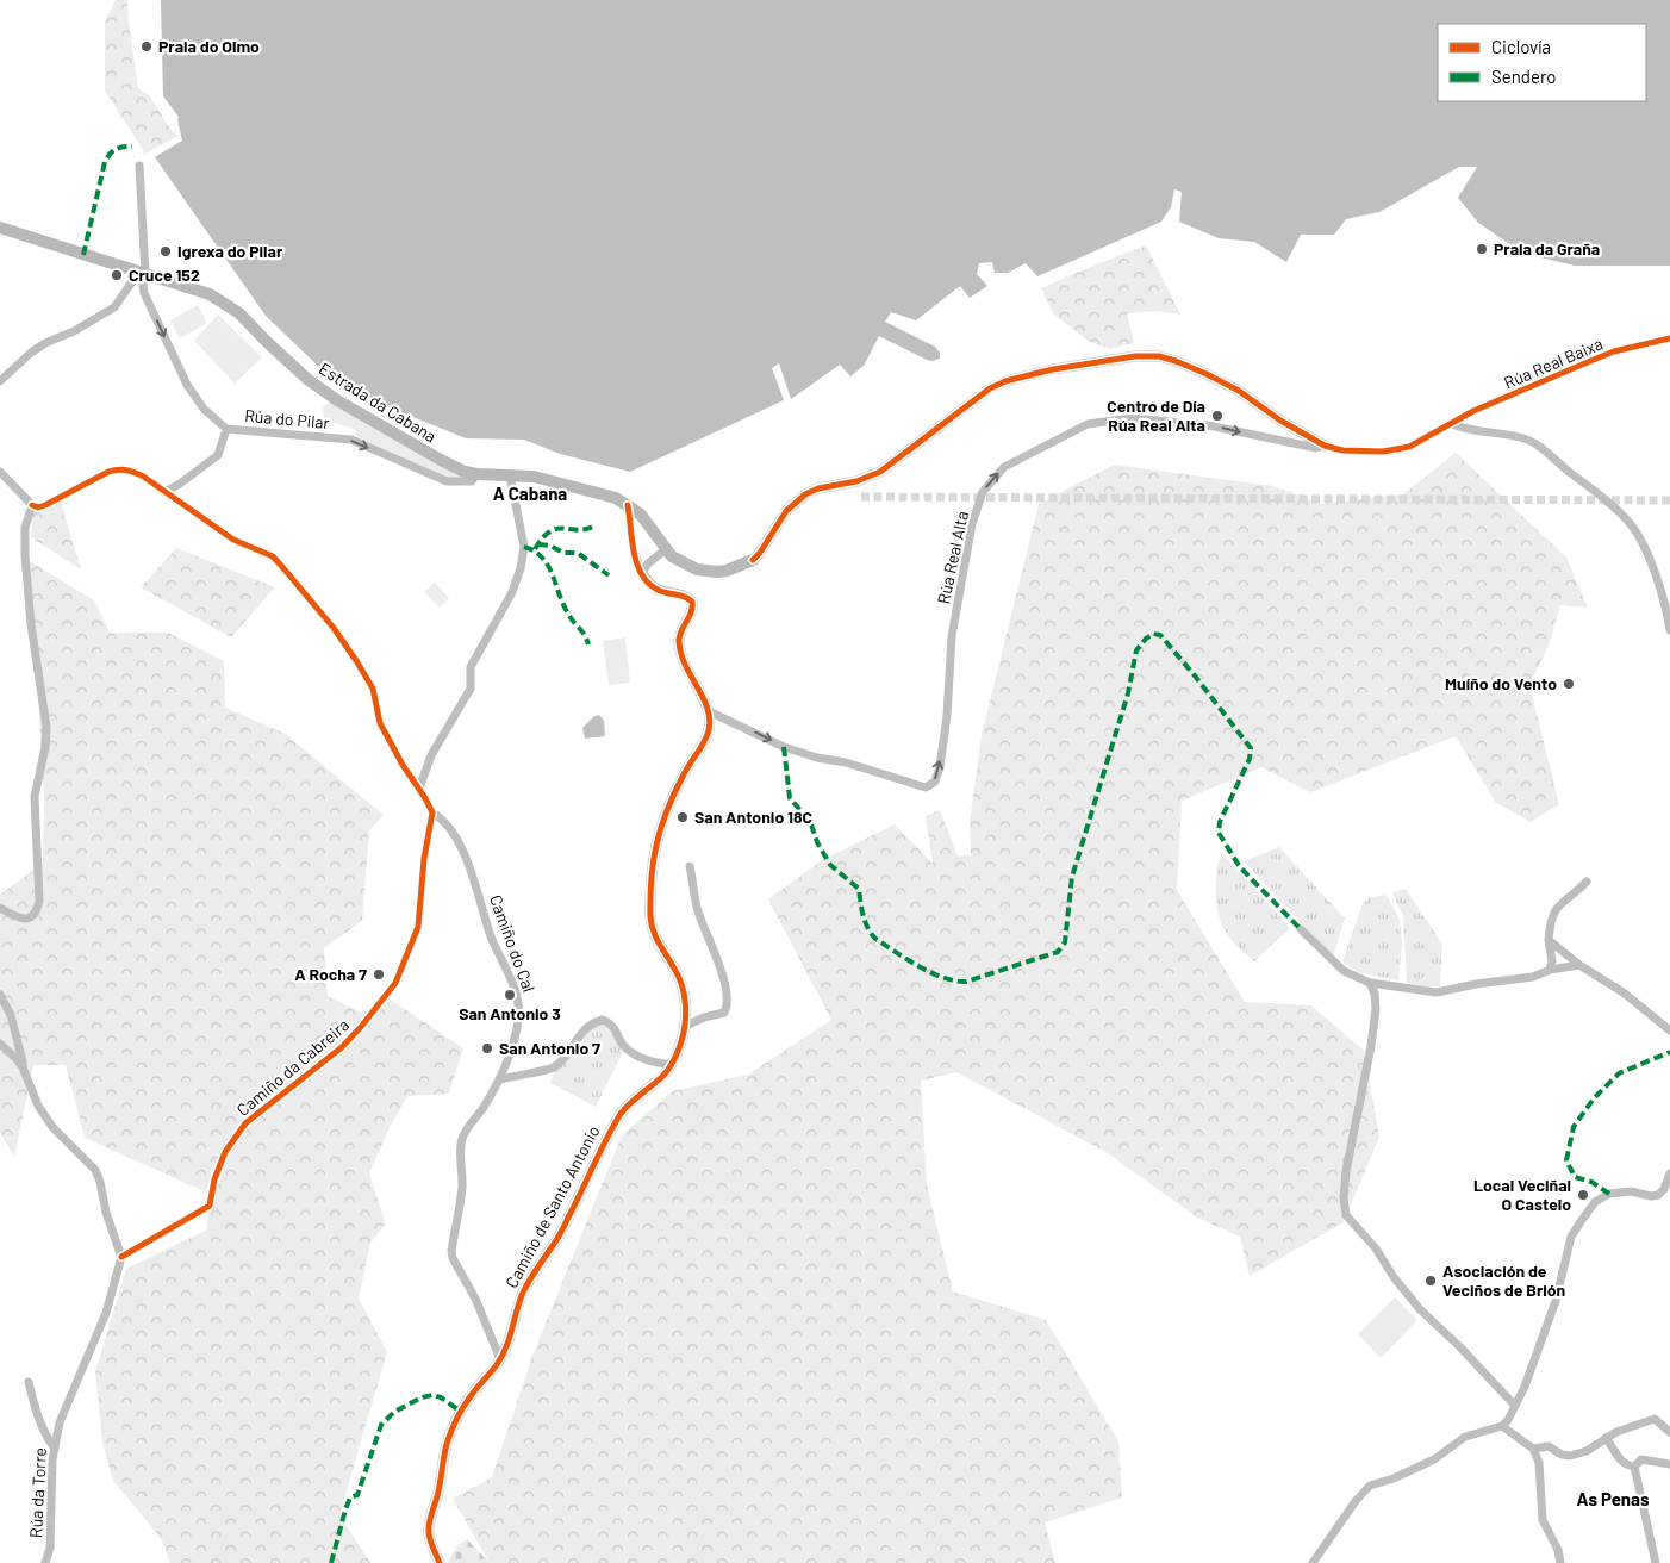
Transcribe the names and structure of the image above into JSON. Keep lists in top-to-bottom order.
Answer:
{
  "streets": {
    "main road": ["Estrada da Cabana"],
    "street": [
      "Rúa Real Baixa",
      "Rúa do Pilar",
      "Rúa Real Alta",
      "Camiño do Cal",
      "Camiño da Cabreira",
      "Camiño de Santo Antonio",
      "Rúa da Torre"
    ]
  },
  "crossings": [
    ["Rúa Real Baixa", "Rúa Real Alta"],
    ["Estrada da Cabana", "Rúa do Pilar"],
    ["Rúa Real Alta", "Camiño de Santo Antonio"],
    ["Camiño do Cal", "Camiño da Cabreira"],
    ["Camiño do Cal", "Camiño de Santo Antonio"],
    ["Camiño da Cabreira", "Rúa da Torre"]
  ],
  "one_way": ["Rúa do Pilar"],
  "districts": ["A Cabana", "As Penas"],
  "places": [
    "Praia do Olmo",
    "Praia da Graña",
    "Igrexa do Pilar",
    "Cruce 152",
    "Centro de Día Rúa Real Alta",
    "Muíño do Vento",
    "San Antonio 18C",
    "A Rocha 7",
    "San Antonio 3",
    "San Antonio 7",
    "Local Veciñal O Castelo",
    "Asociación de Veciños de Brión"
  ],
  "legend": ["Ciclovía", "Sendero"]
}
